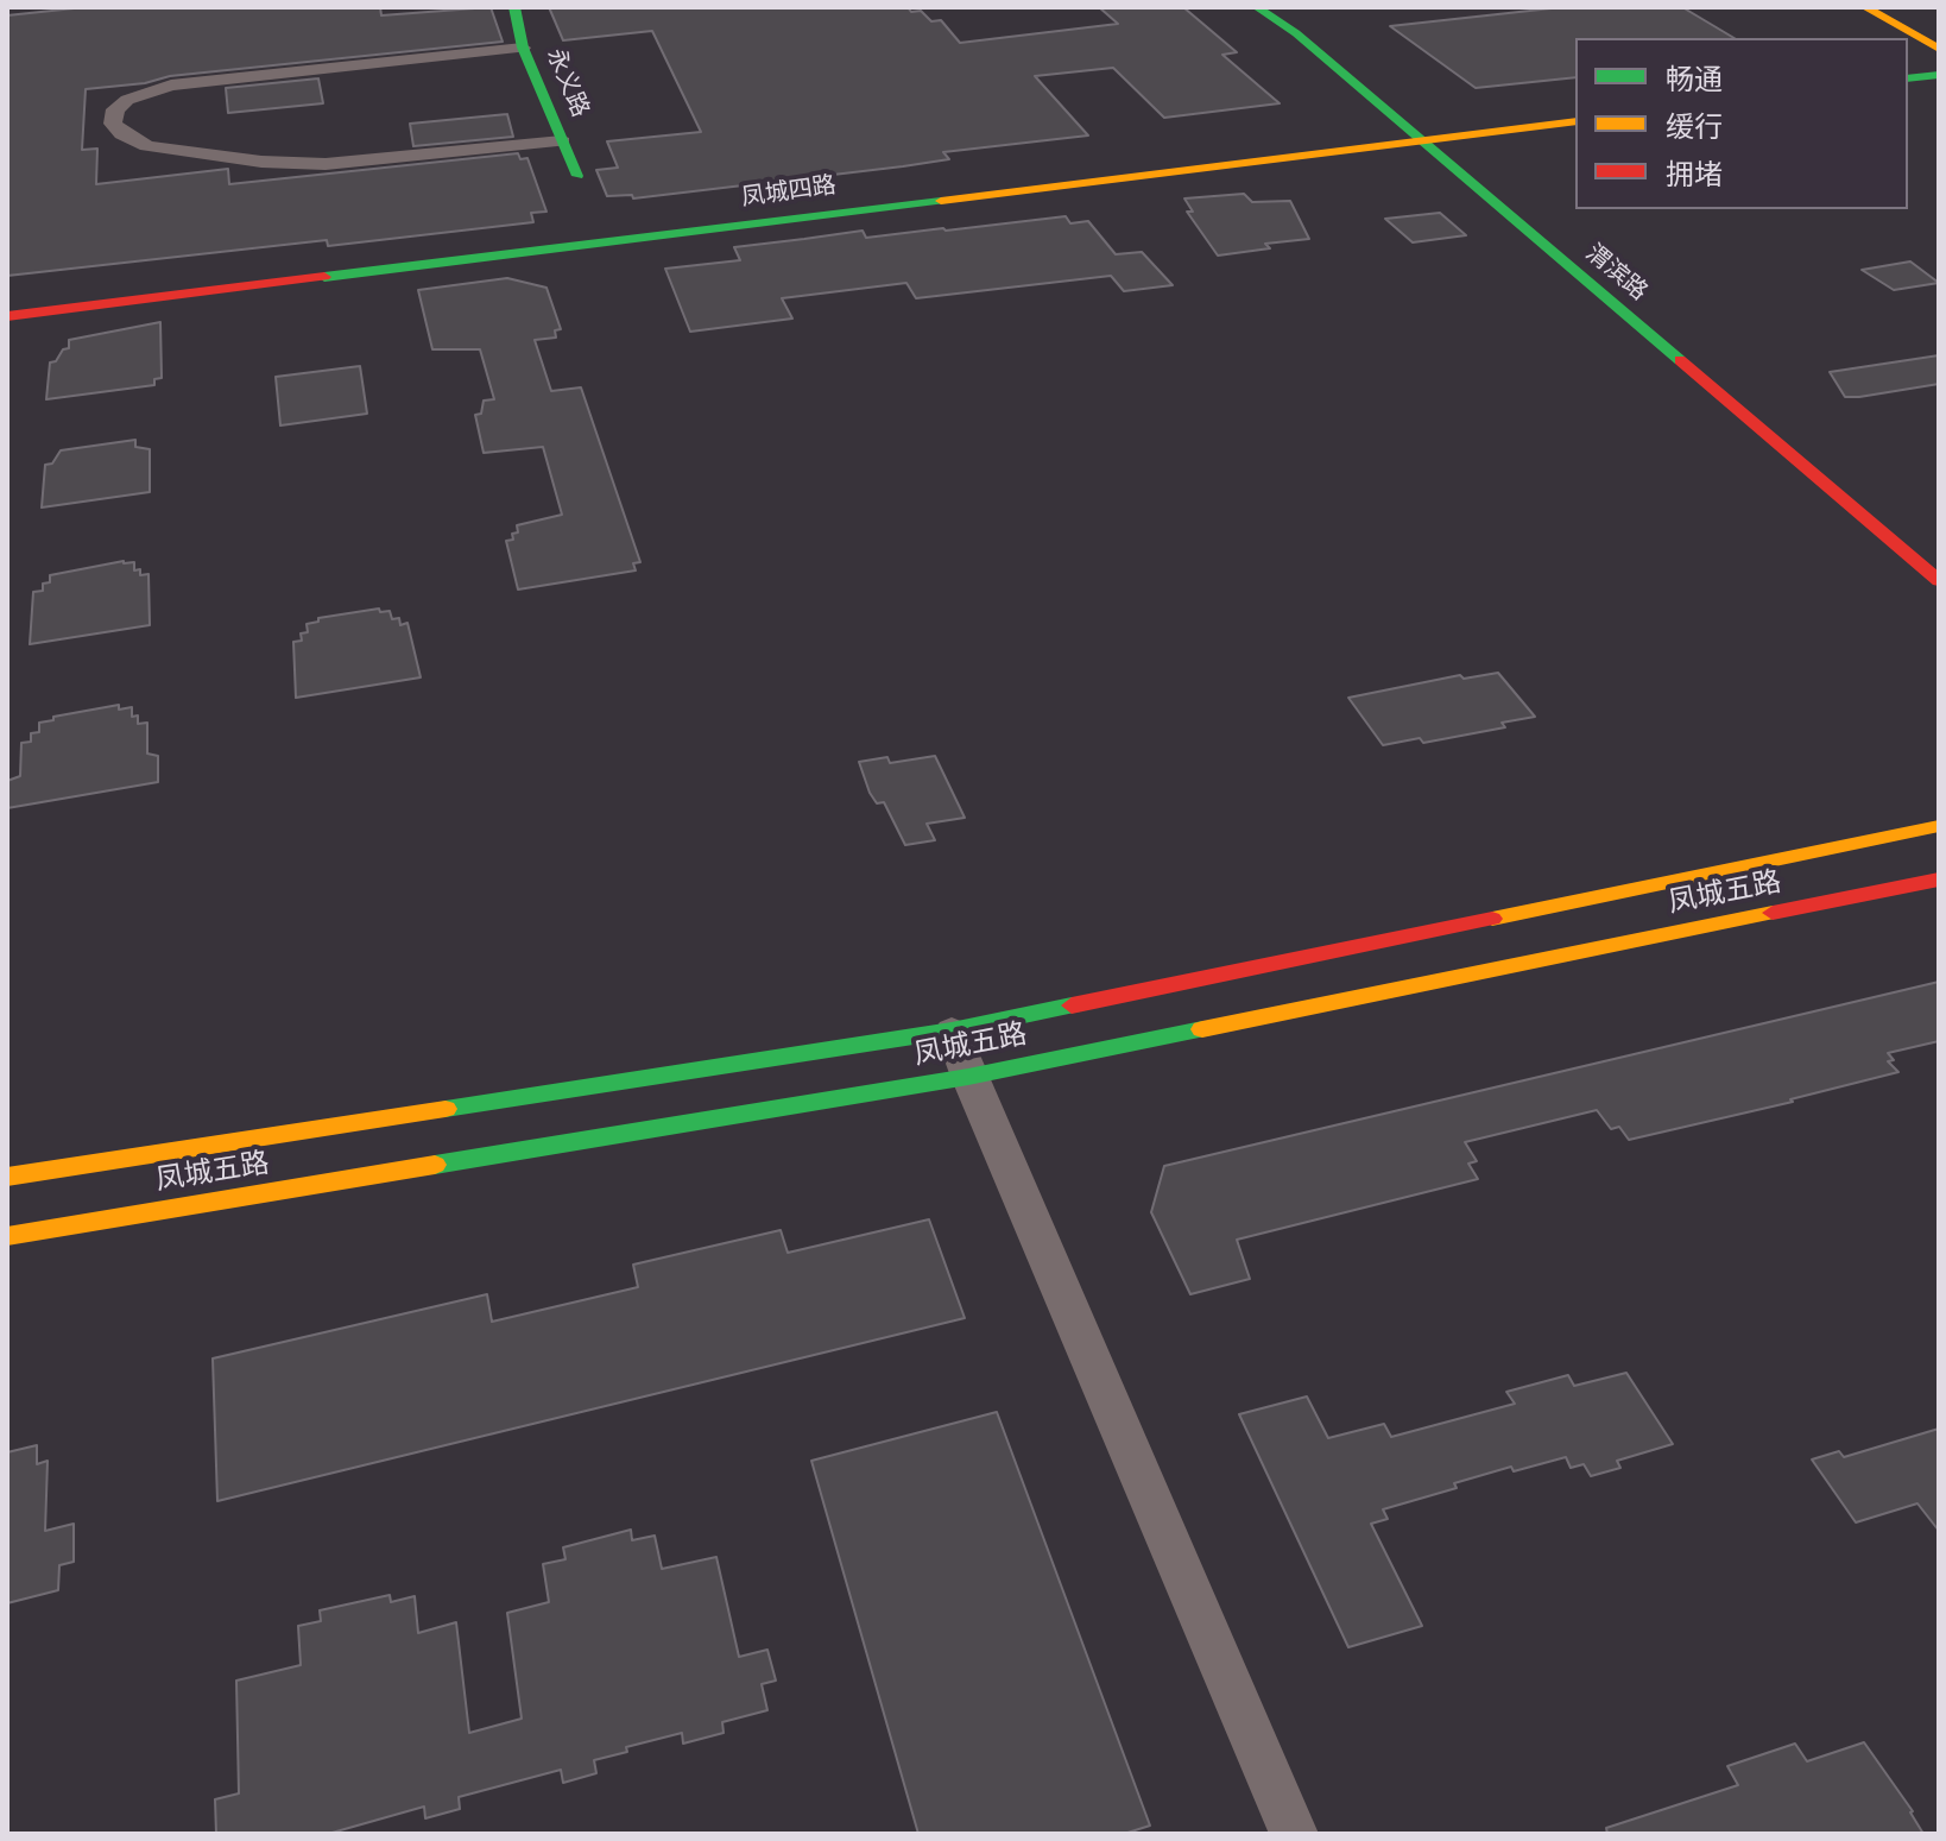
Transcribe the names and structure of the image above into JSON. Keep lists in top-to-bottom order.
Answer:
{
  "streets": {
    "street": [
      "永义路",
      "凤城四路",
      "渭滨路",
      "凤城五路"
    ]
  },
  "crossings": [
    ["凤城四路", "渭滨路"]
  ],
  "legend": ["畅通", "缓行", "拥堵"]
}
